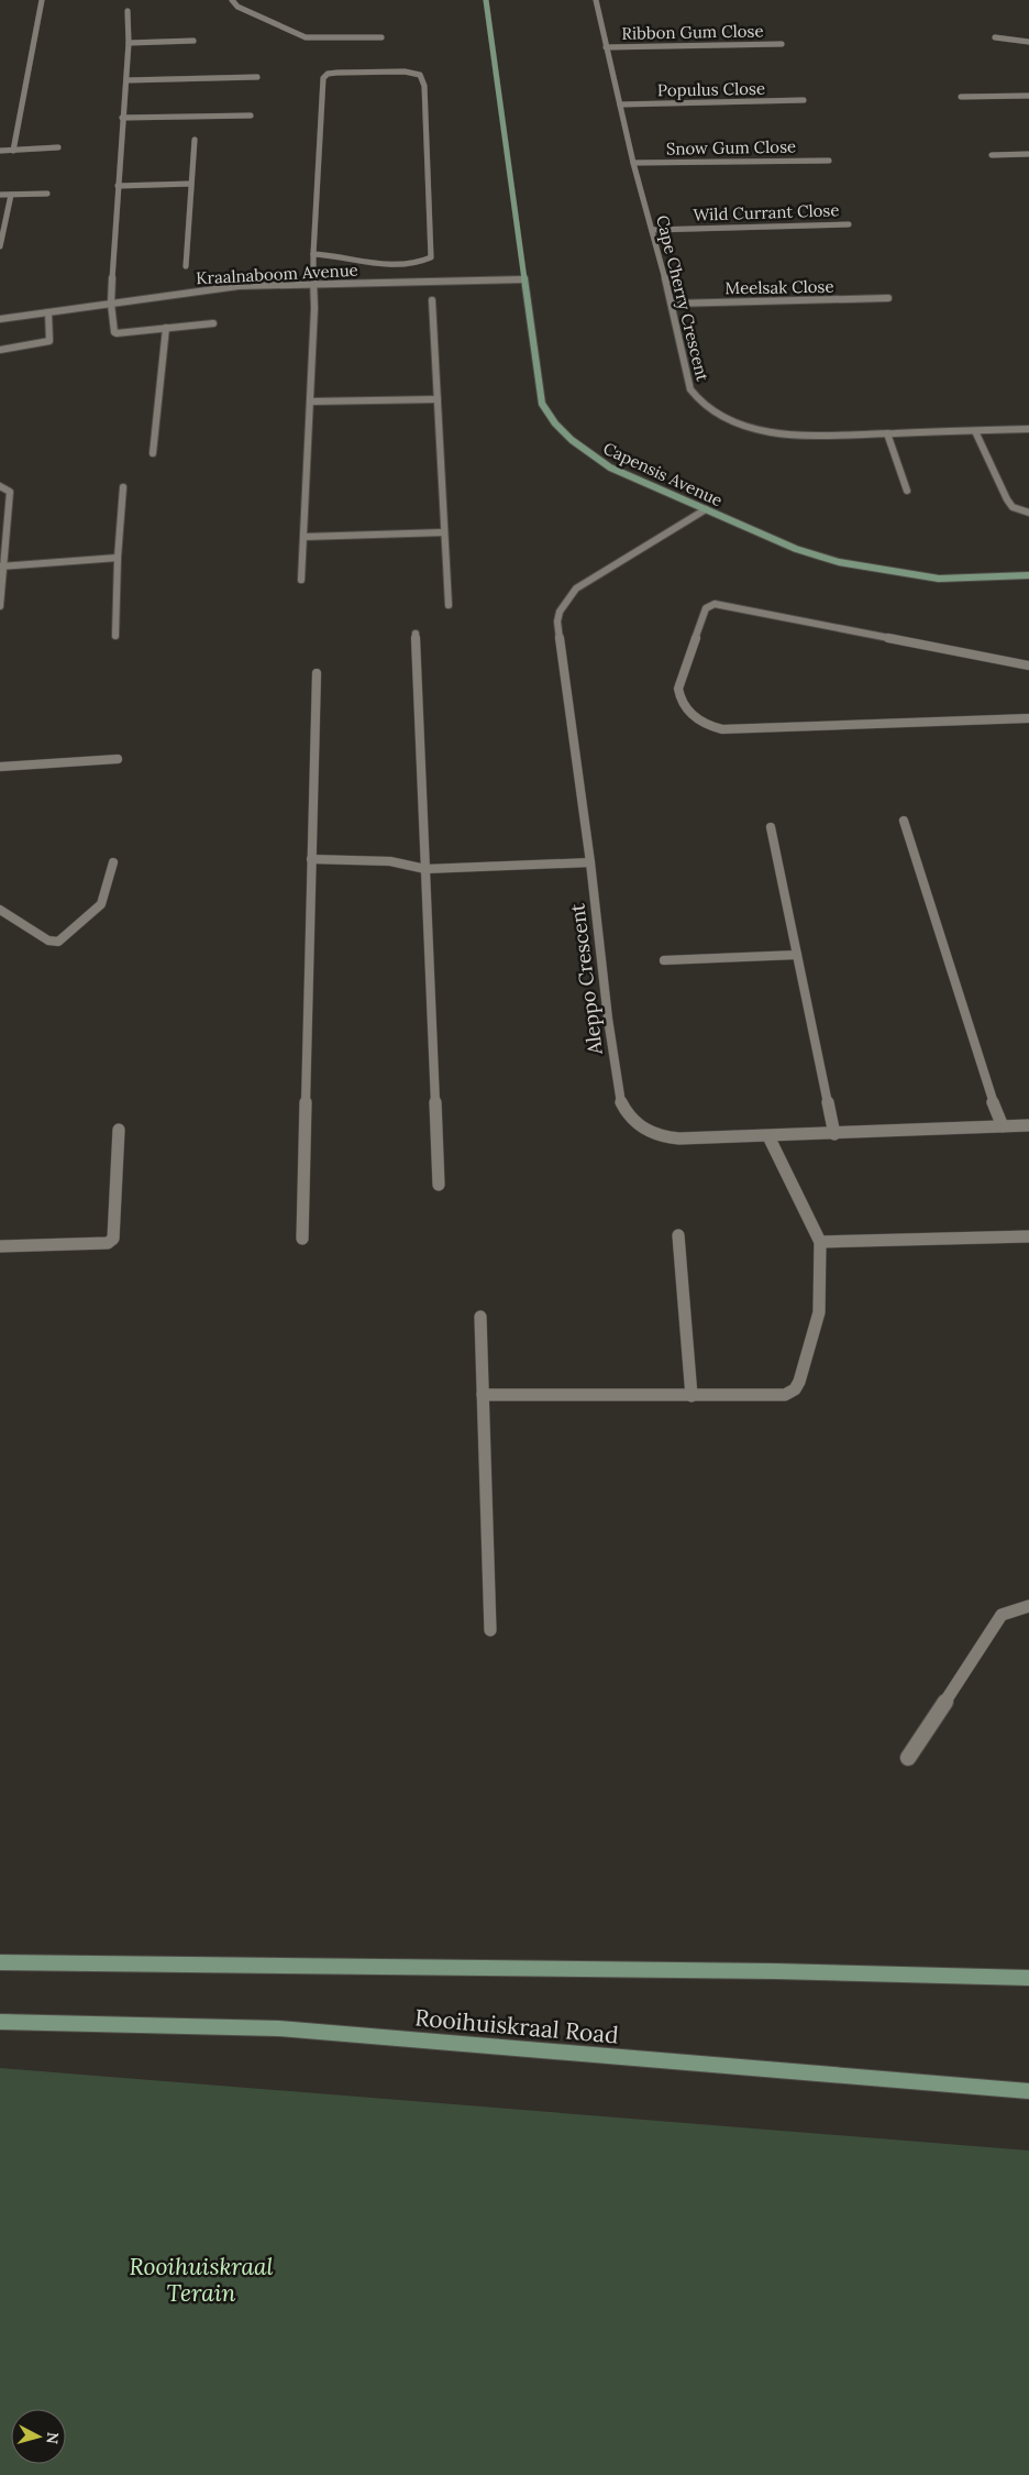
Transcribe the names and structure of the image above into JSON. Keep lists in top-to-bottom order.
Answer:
{
  "streets": {
    "street": [
      "Ribbon Gum Close",
      "Populus Close",
      "Snow Gum Close",
      "Wild Currant Close",
      "Kraalnaboom Avenue",
      "Meelsak Close",
      "Cape Cherry Crescent",
      "Capensis Avenue",
      "Aleppo Crescent",
      "Rooihuiskraal Road"
    ]
  },
  "crossings": [
    ["Ribbon Gum Close", "Cape Cherry Crescent"],
    ["Populus Close", "Cape Cherry Crescent"],
    ["Snow Gum Close", "Cape Cherry Crescent"],
    ["Wild Currant Close", "Cape Cherry Crescent"],
    ["Kraalnaboom Avenue", "Capensis Avenue"],
    ["Meelsak Close", "Cape Cherry Crescent"],
    ["Capensis Avenue", "Aleppo Crescent"]
  ],
  "parks": ["Rooihuiskraal Terain"],
  "north": "right"
}
